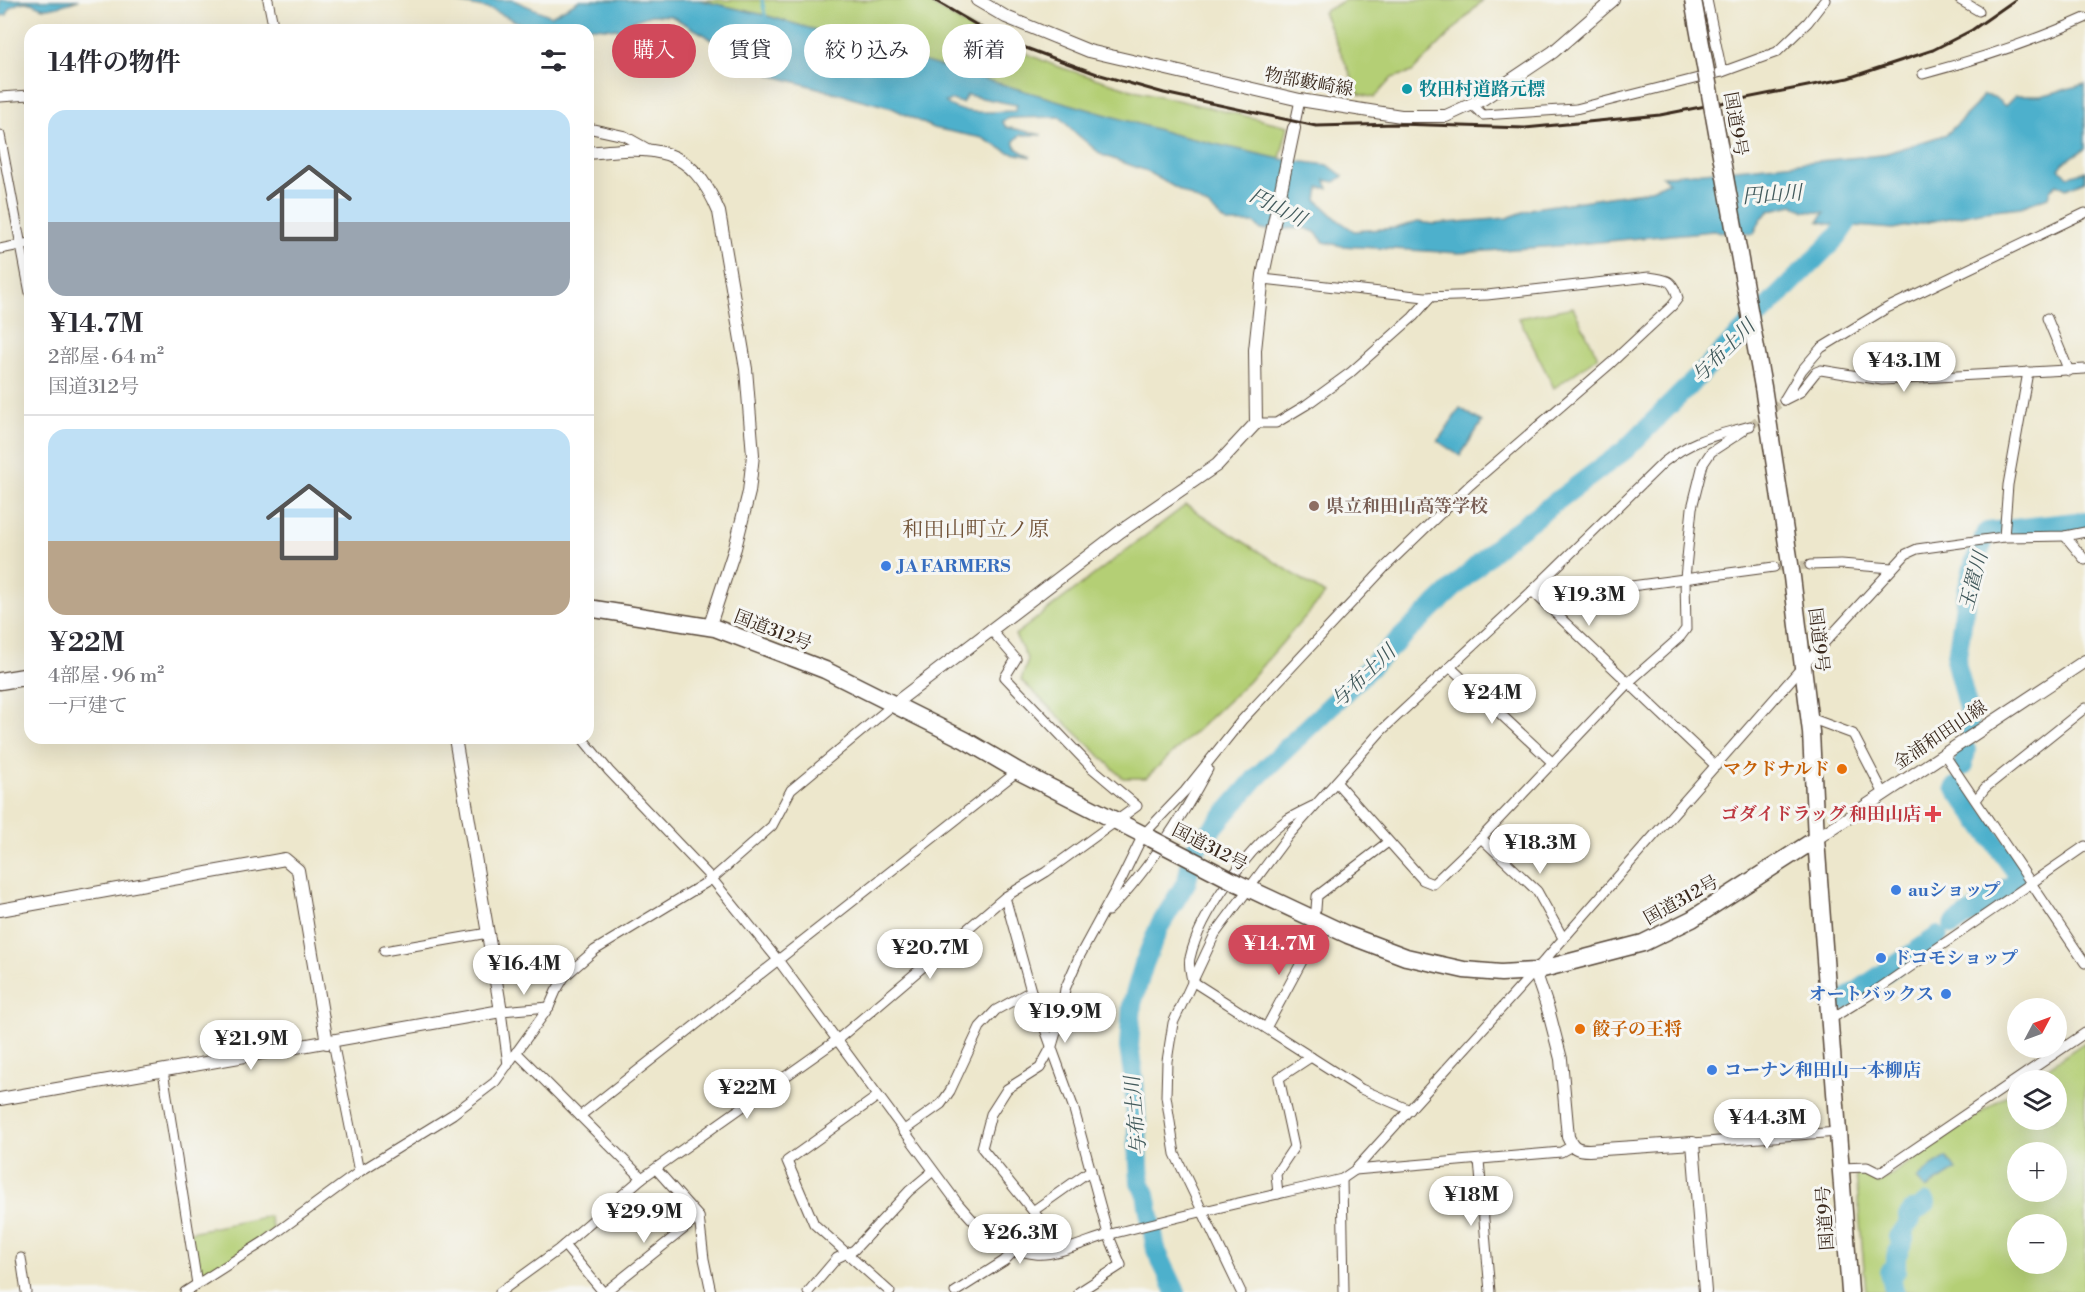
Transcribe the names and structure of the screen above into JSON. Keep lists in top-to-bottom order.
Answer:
{
  "streets": {
    "highway": ["国道9号", "国道312号"],
    "street": ["物部藪崎線", "金浦和田山線"]
  },
  "crossings": [
    ["国道9号", "国道312号"],
    ["国道9号", "金浦和田山線"],
    ["国道312号", "金浦和田山線"]
  ],
  "districts": ["和田山町立ノ原"],
  "water": ["円山川", "与布土川", "玉置川"],
  "places": {
    "other": [
      "牧田村道路元標",
      "県立和田山高等学校",
      "JA FARMERS",
      "マクドナルド",
      "auショップ",
      "ドコモショップ",
      "オートバックス",
      "餃子の王将",
      "コーナン和田山一本柳店"
    ],
    "health": ["ゴダイドラッグ 和田山店"]
  },
  "north": "top right",
  "page": {
    "chip": [
      "購入",
      "賃貸",
      "絞り込み",
      "新着"
    ],
    "heading": "14件の物件",
    "list": [
      {
        "name": "¥14.7M",
        "note": "2部屋 · 64 m² · 国道312号"
      },
      {
        "name": "¥22M",
        "note": "4部屋 · 96 m² · 一戸建て"
      }
    ],
    "price": [
      "¥43.1M",
      "¥19.3M",
      "¥24M",
      "¥18.3M",
      "¥14.7M",
      "¥20.7M",
      "¥16.4M",
      "¥19.9M",
      "¥21.9M",
      "¥22M",
      "¥44.3M",
      "¥18M",
      "¥29.9M",
      "¥26.3M"
    ],
    "map_buttons": ["+", "−"]
  }
}
